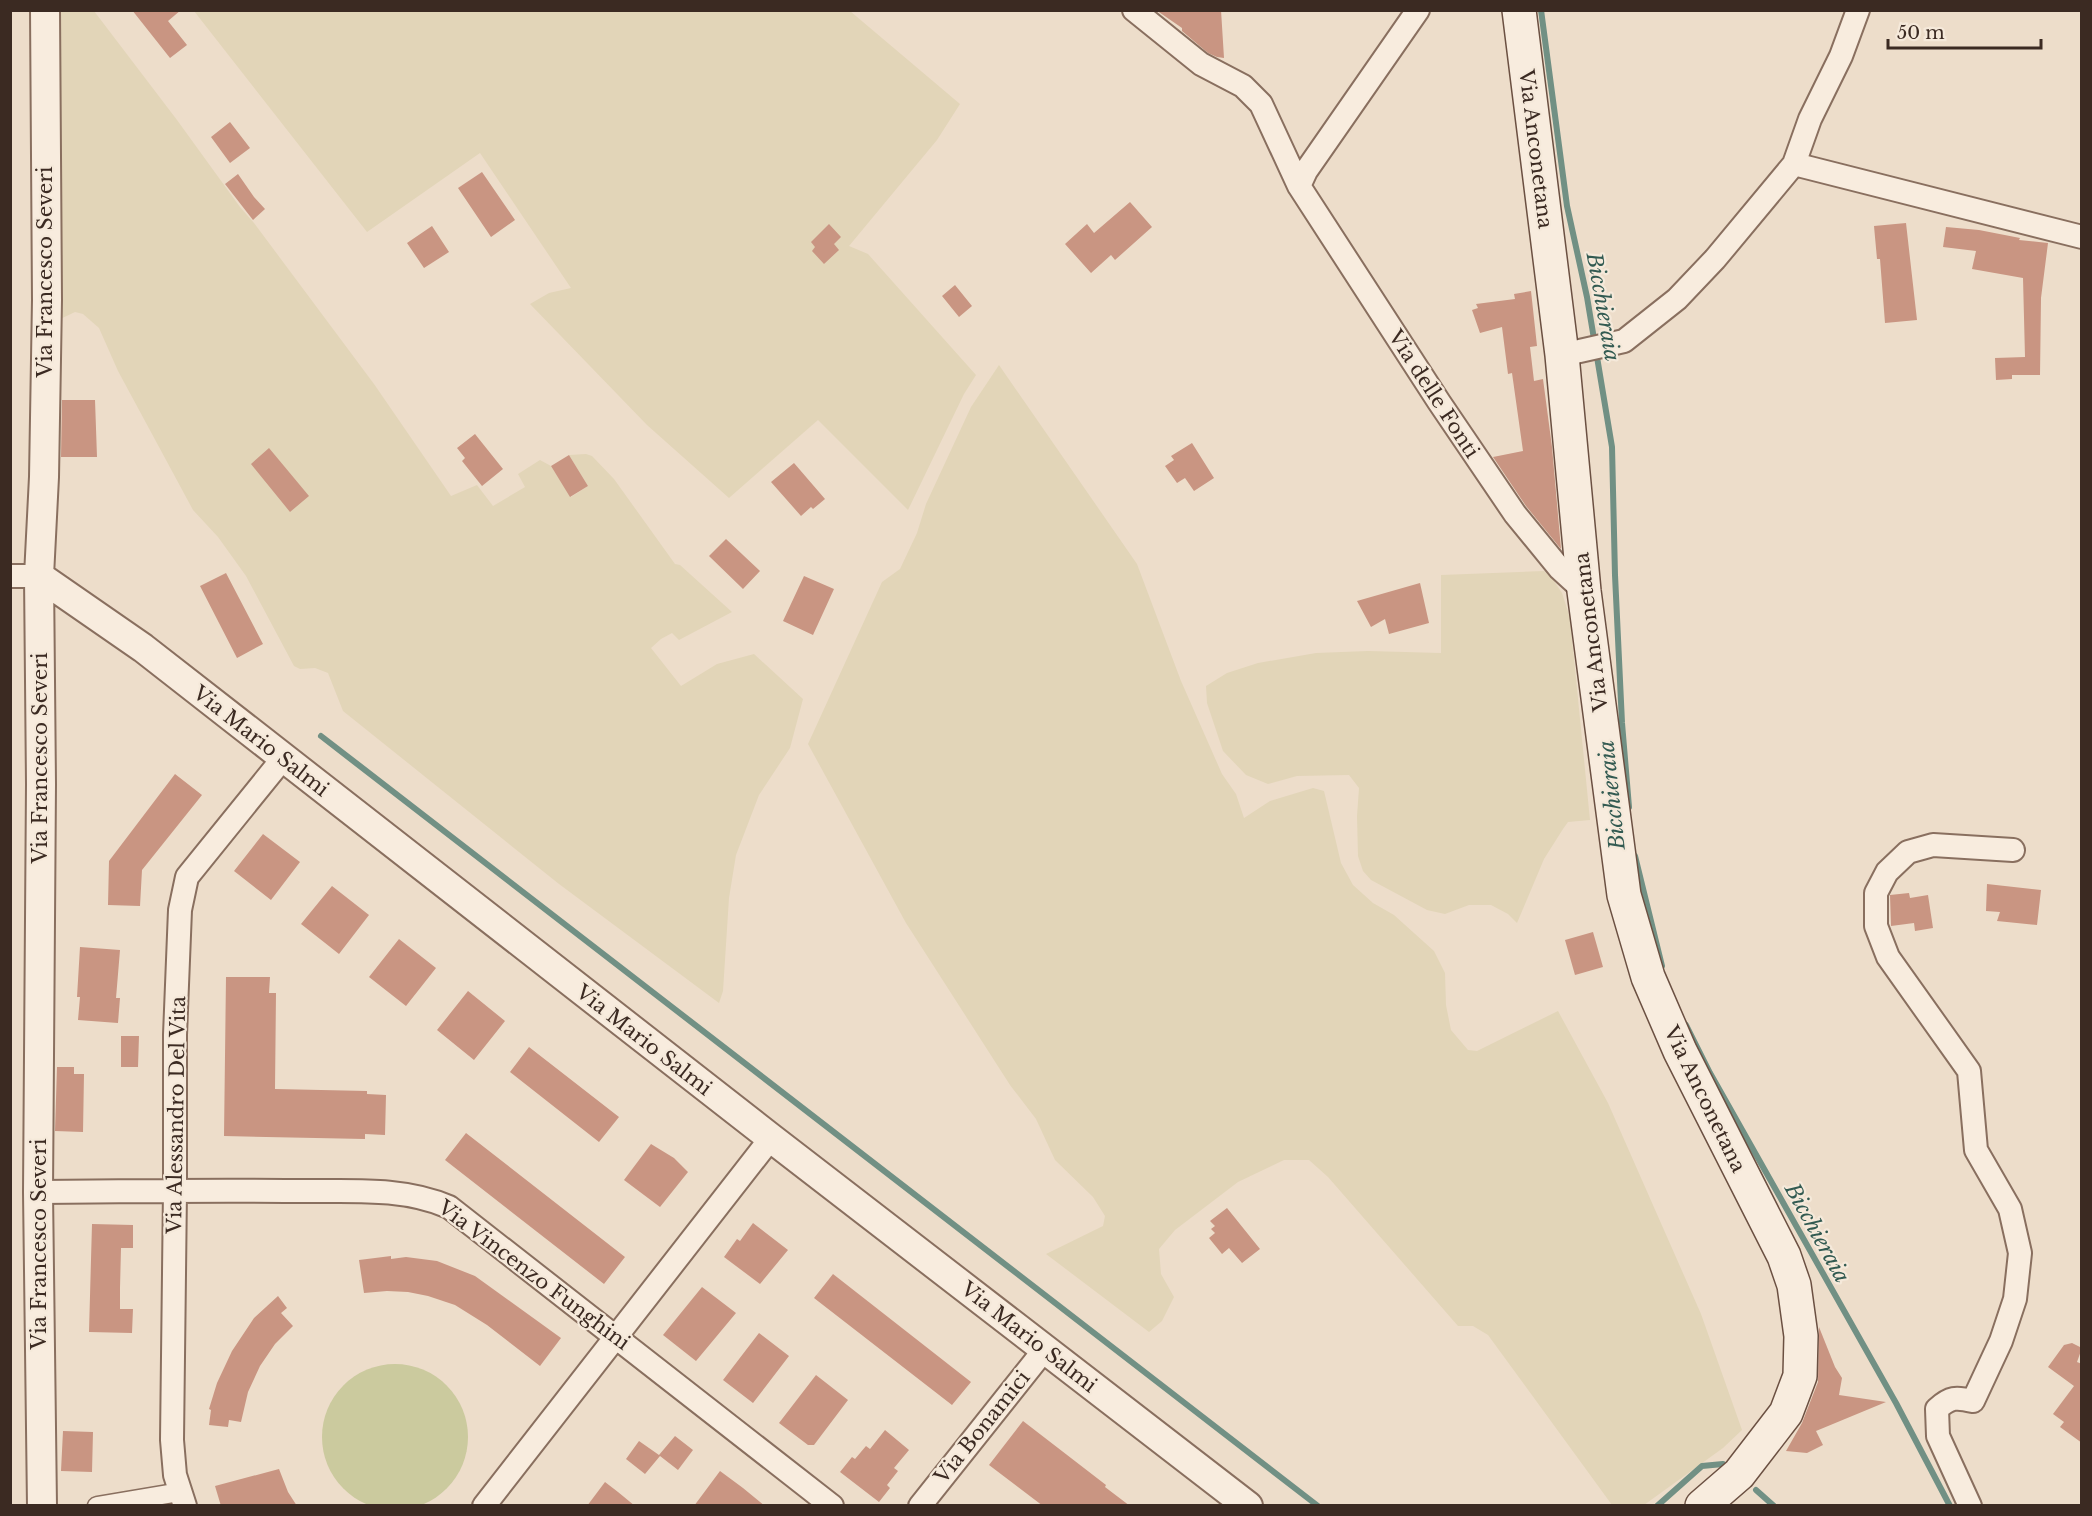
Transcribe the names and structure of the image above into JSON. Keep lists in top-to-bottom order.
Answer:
{
  "streets": {
    "main road": ["Via Anconetana"],
    "street": [
      "Via Francesco Severi",
      "Via delle Fonti",
      "Via Mario Salmi",
      "Via Alessandro Del Vita",
      "Via Vincenzo Funghini",
      "Via Bonamici"
    ]
  },
  "crossings": [
    ["Via Anconetana", "Via delle Fonti"],
    ["Via Francesco Severi", "Via Mario Salmi"],
    ["Via Francesco Severi", "Via Vincenzo Funghini"],
    ["Via Mario Salmi", "Via Alessandro Del Vita"],
    ["Via Mario Salmi", "Via Bonamici"],
    ["Via Alessandro Del Vita", "Via Vincenzo Funghini"]
  ],
  "water": ["Bicchieraia"],
  "scale_bar": "50 m"
}
